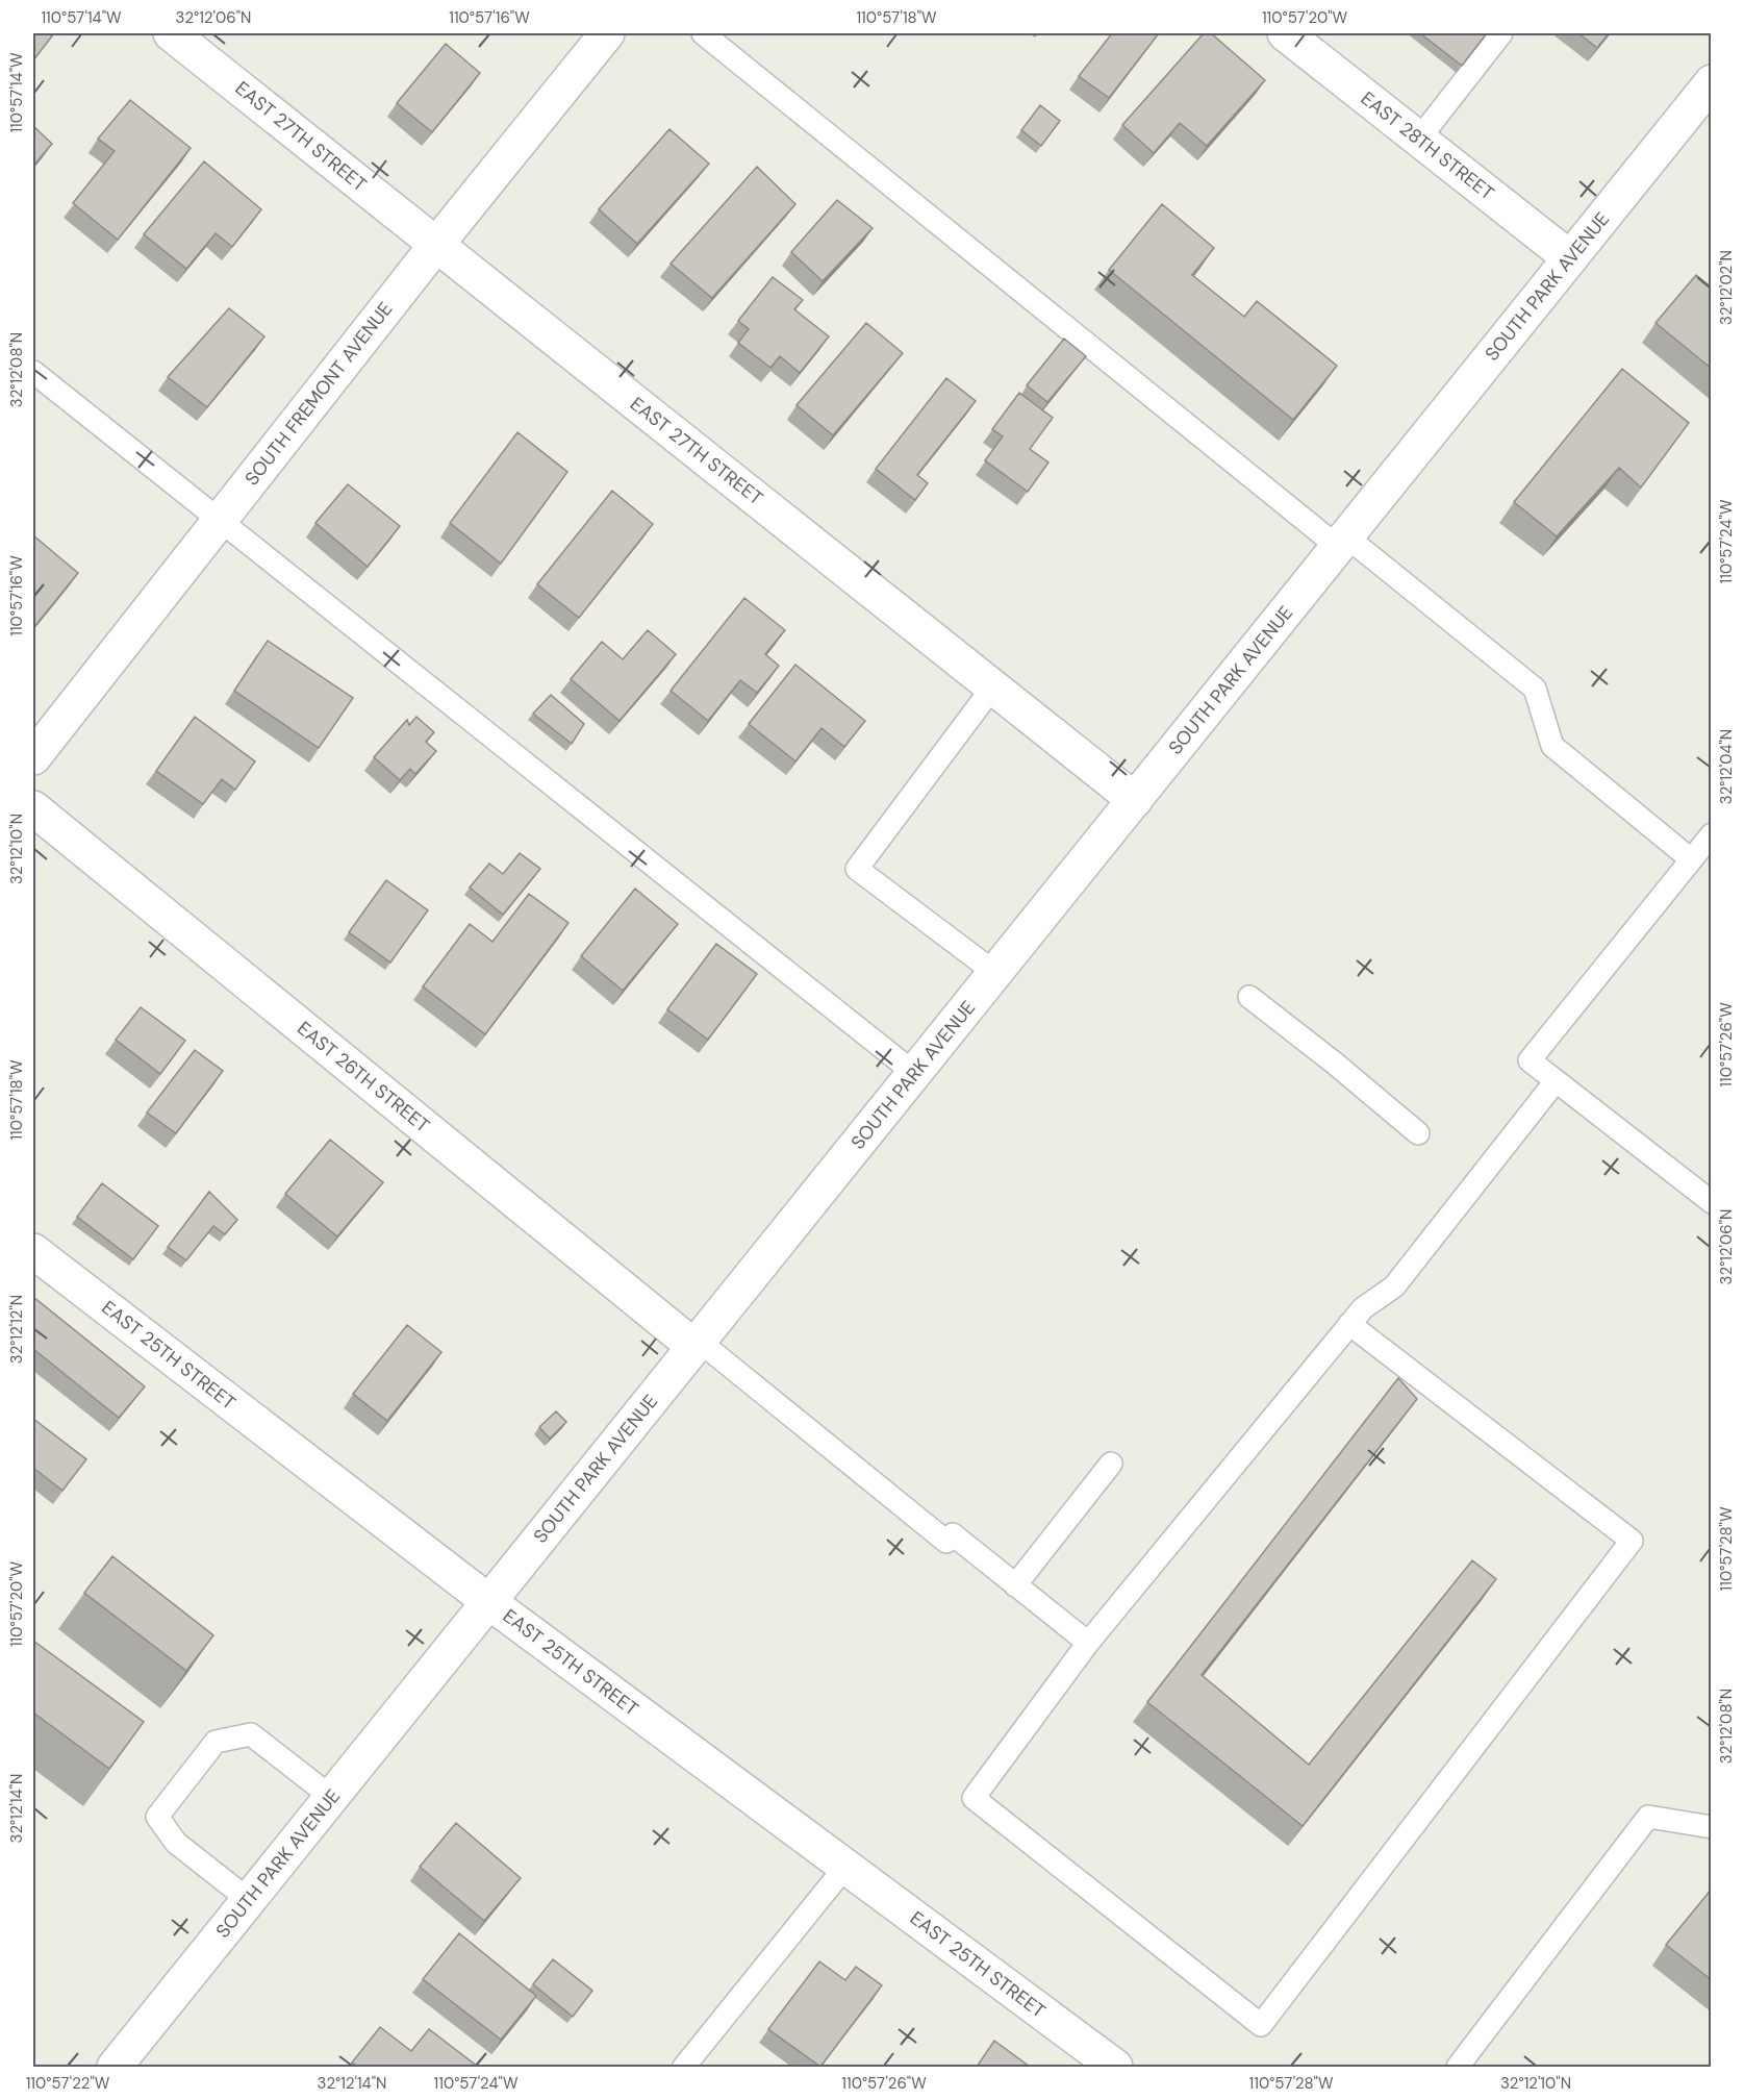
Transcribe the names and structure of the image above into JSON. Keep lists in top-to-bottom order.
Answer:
{
  "streets": {
    "street": [
      "EAST 27TH STREET",
      "EAST 28TH STREET",
      "SOUTH PARK AVENUE",
      "SOUTH FREMONT AVENUE",
      "EAST 26TH STREET",
      "EAST 25TH STREET"
    ]
  },
  "crossings": [
    ["EAST 27TH STREET", "SOUTH PARK AVENUE"],
    ["EAST 27TH STREET", "SOUTH FREMONT AVENUE"],
    ["EAST 28TH STREET", "SOUTH PARK AVENUE"],
    ["SOUTH PARK AVENUE", "EAST 26TH STREET"],
    ["SOUTH PARK AVENUE", "EAST 25TH STREET"]
  ],
  "coordinates": [
    "110°57'14\"W",
    "32°12'06\"N",
    "110°57'16\"W",
    "110°57'18\"W",
    "110°57'20\"W",
    "32°12'02\"N",
    "32°12'08\"N",
    "110°57'24\"W",
    "32°12'04\"N",
    "32°12'10\"N",
    "110°57'26\"W",
    "32°12'12\"N",
    "110°57'28\"W",
    "32°12'14\"N",
    "110°57'22\"W"
  ]
}
